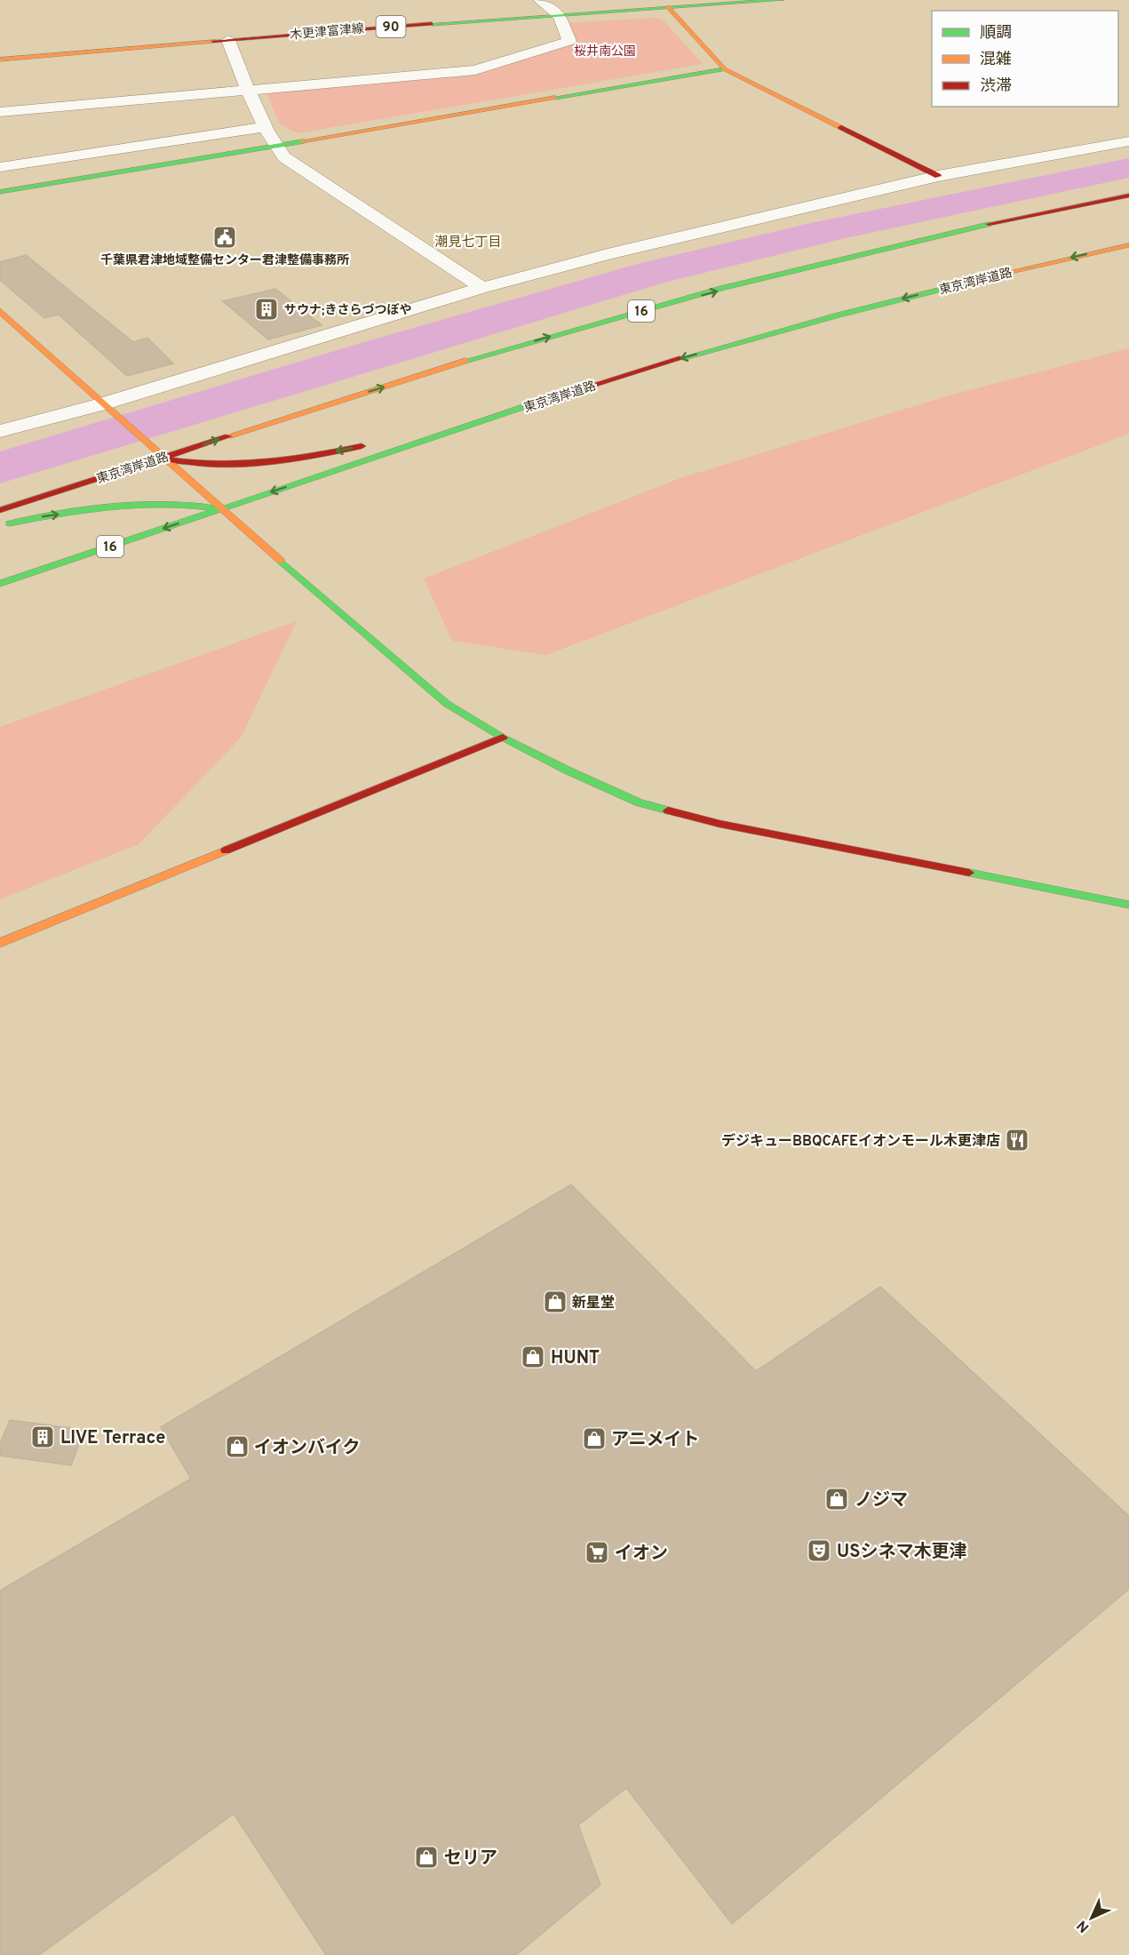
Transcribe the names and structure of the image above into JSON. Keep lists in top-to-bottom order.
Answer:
{
  "streets": {
    "main road": [
      "90",
      "木更津富津線",
      "東京湾岸道路",
      "16"
    ]
  },
  "districts": ["潮見七丁目"],
  "parks": ["桜井南公園"],
  "places": {
    "public building": ["千葉県君津地域整備センター君津整備事務所"],
    "building": ["サウナ;きさらづつぼや", "LIVE Terrace"],
    "restaurant": ["デジキューBBQCAFEイオンモール木更津店"],
    "shop": [
      "新星堂",
      "HUNT",
      "アニメイト",
      "イオンバイク",
      "ノジマ",
      "セリア"
    ],
    "theatre": ["USシネマ木更津"],
    "supermarket": ["イオン"]
  },
  "legend": ["順調", "混雑", "渋滞"],
  "north": "bottom left"
}
